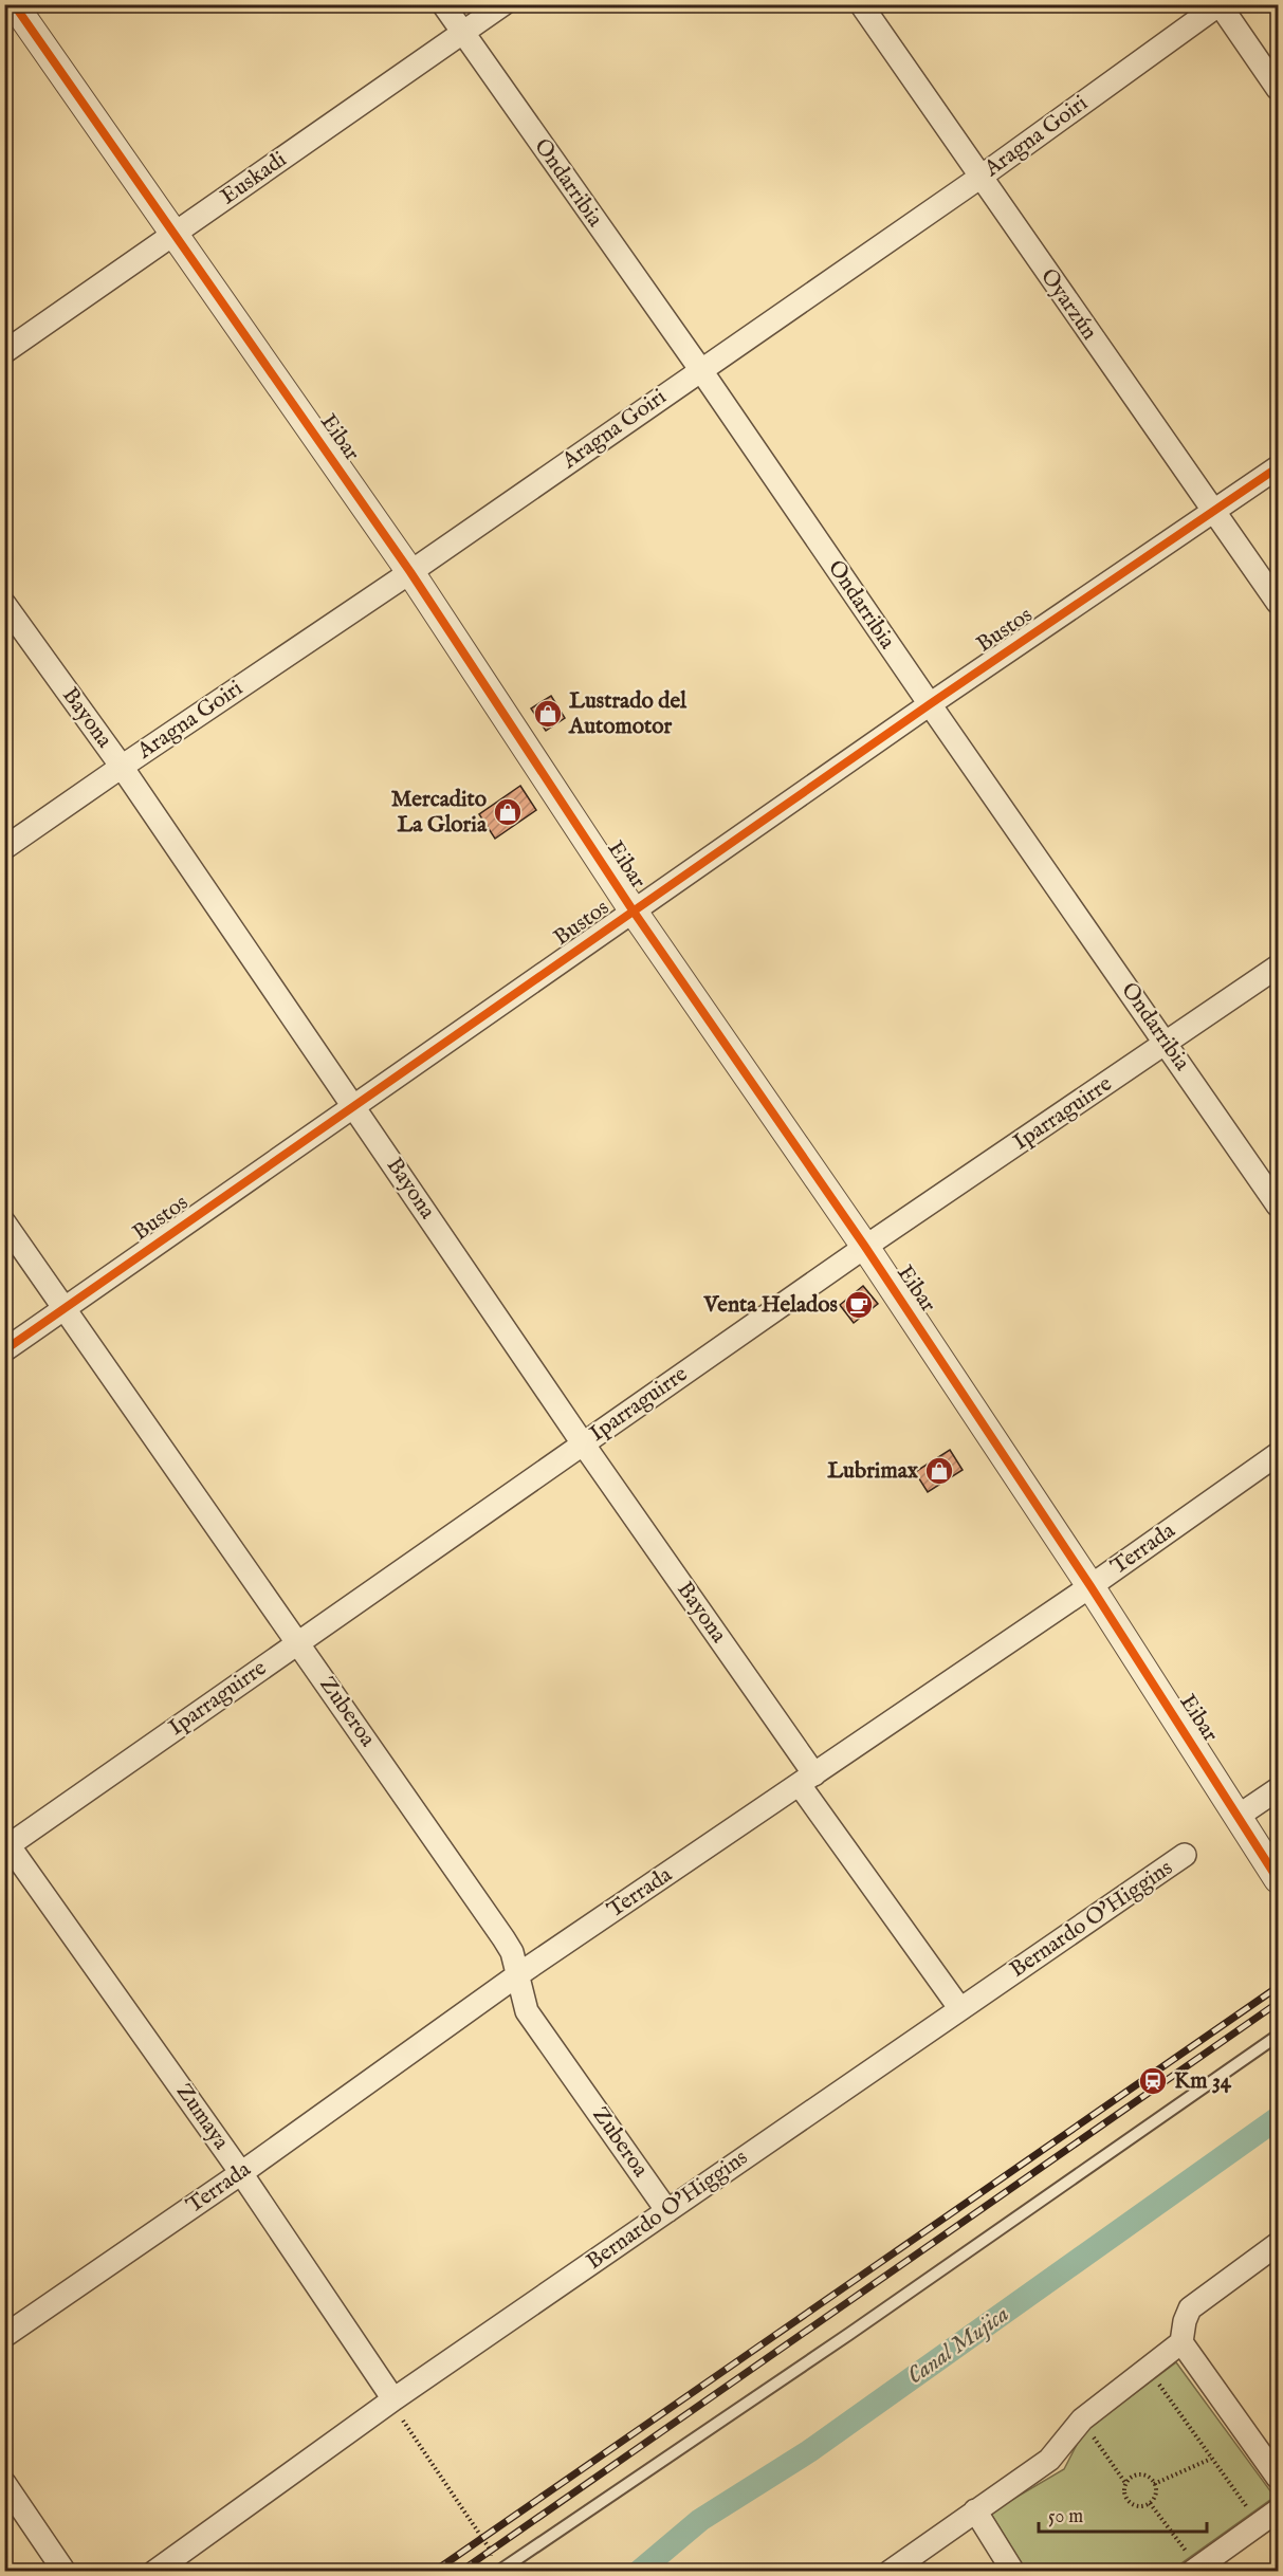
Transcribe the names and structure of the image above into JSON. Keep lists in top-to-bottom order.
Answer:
{
  "streets": {
    "street": [
      "Aragna Goiri",
      "Euskadi",
      "Ondarribia",
      "Oyarzún",
      "Eibar",
      "Bustos",
      "Bayona",
      "Iparraguirre",
      "Terrada",
      "Zuberoa",
      "Bernardo O'Higgins",
      "Zumaya"
    ]
  },
  "crossings": [
    ["Aragna Goiri", "Ondarribia"],
    ["Aragna Goiri", "Oyarzún"],
    ["Aragna Goiri", "Eibar"],
    ["Aragna Goiri", "Bayona"],
    ["Euskadi", "Ondarribia"],
    ["Euskadi", "Eibar"],
    ["Ondarribia", "Bustos"],
    ["Ondarribia", "Iparraguirre"],
    ["Oyarzún", "Bustos"],
    ["Eibar", "Bustos"],
    ["Eibar", "Iparraguirre"],
    ["Eibar", "Terrada"],
    ["Bustos", "Bayona"],
    ["Bustos", "Zuberoa"],
    ["Bayona", "Iparraguirre"],
    ["Bayona", "Terrada"],
    ["Bayona", "Bernardo O'Higgins"],
    ["Iparraguirre", "Zuberoa"],
    ["Iparraguirre", "Zumaya"],
    ["Terrada", "Zuberoa"],
    ["Terrada", "Zumaya"],
    ["Zuberoa", "Bernardo O'Higgins"],
    ["Bernardo O'Higgins", "Zumaya"]
  ],
  "water": ["Canal Mujica"],
  "places": {
    "shop": ["Lustrado del Automotor", "Mercadito La Gloria", "Lubrimax"],
    "cafe": ["Venta Helados"],
    "station": ["Km 34"]
  },
  "scale_bar": "50 m"
}
